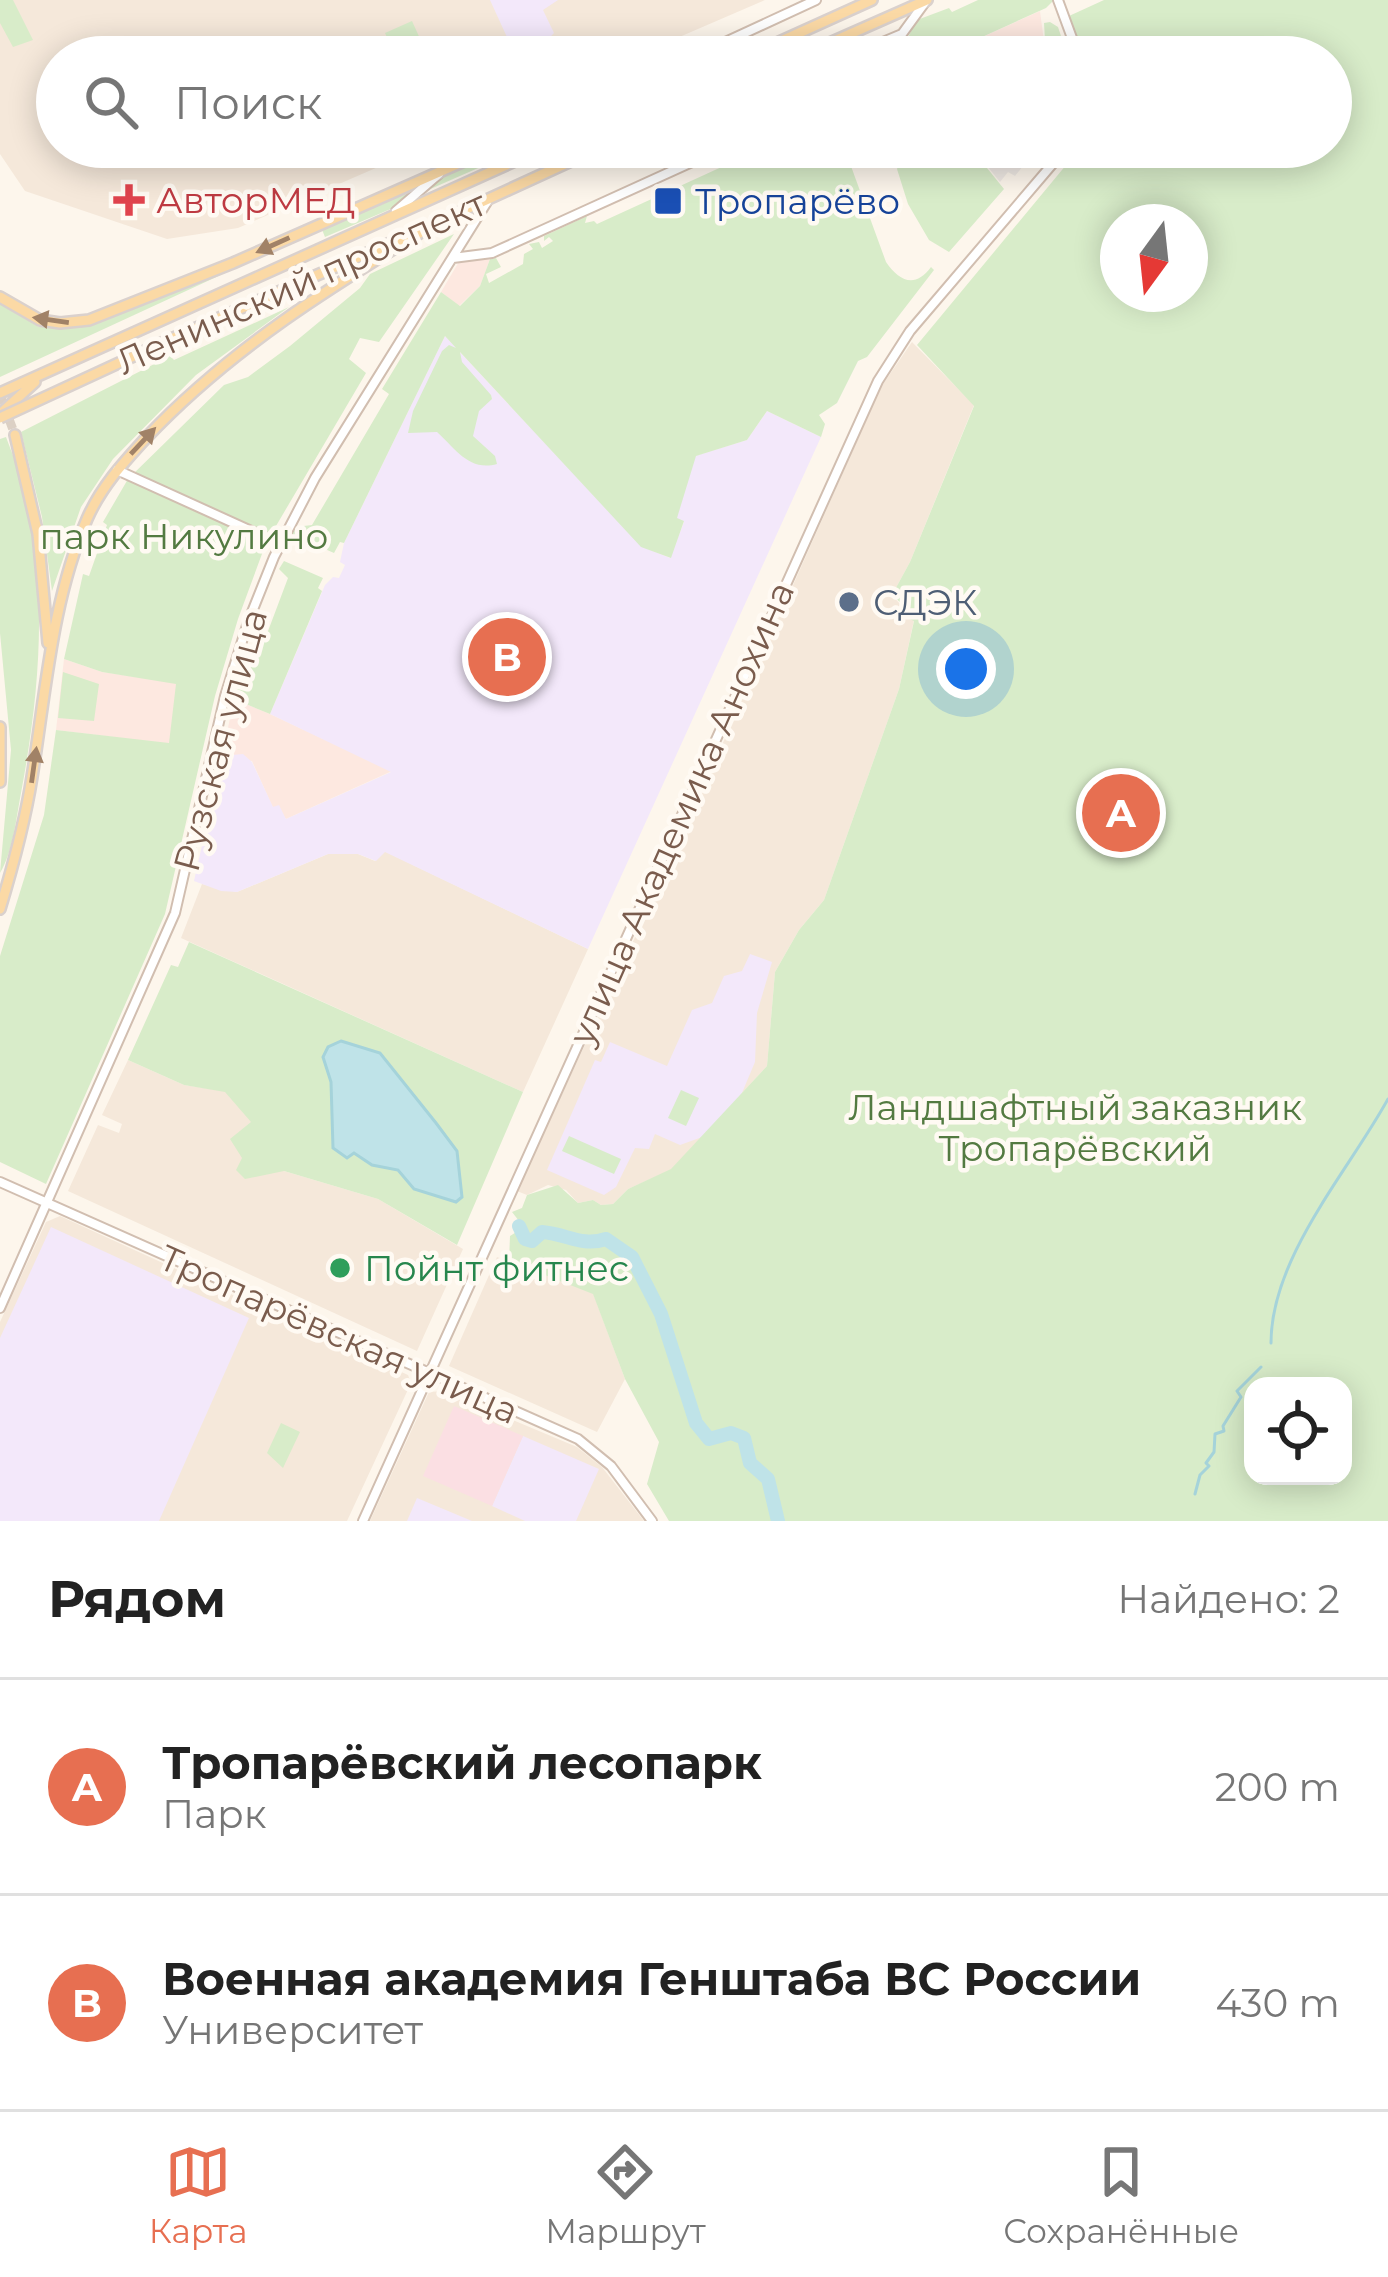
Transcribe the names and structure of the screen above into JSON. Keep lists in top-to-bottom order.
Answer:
{
  "streets": {
    "main road": ["Ленинский проспект"],
    "street": ["Рузская улица", "улица Академика Анохина", "Тропарёвская улица"]
  },
  "crossings": [
    ["Ленинский проспект", "Рузская улица"],
    ["Рузская улица", "Тропарёвская улица"],
    ["улица Академика Анохина", "Тропарёвская улица"]
  ],
  "parks": ["парк Никулино", "Ландшафтный заказник Тропарёвский"],
  "places": {
    "health": ["АвторМЕД"],
    "transit": ["Тропарёво"],
    "other": ["СДЭК", "Пойнт фитнес"]
  },
  "north": "bottom",
  "page": {
    "search": "Поиск",
    "pins": ["B", "A"],
    "heading": ["Рядом", "Найдено: 2"],
    "list": [
      {
        "mark": "A",
        "name": "Тропарёвский лесопарк",
        "note": "Парк",
        "value": "200 m"
      },
      {
        "mark": "B",
        "name": "Военная академия Генштаба ВС России",
        "note": "Университет",
        "value": "430 m"
      }
    ],
    "nav": ["Карта", "Маршрут", "Сохранённые"]
  }
}
